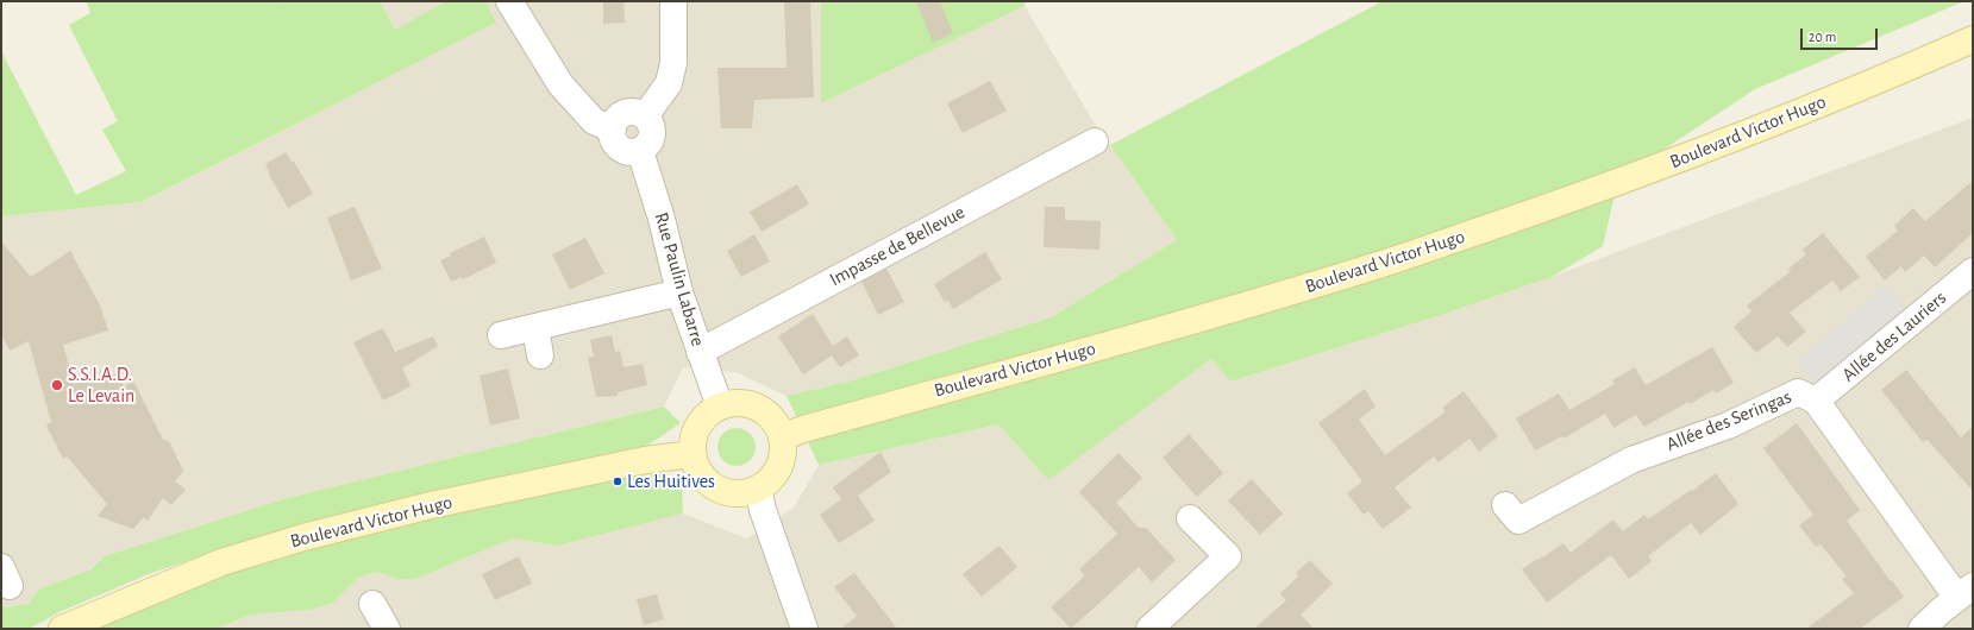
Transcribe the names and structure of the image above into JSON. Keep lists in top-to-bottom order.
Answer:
{
  "streets": {
    "main road": ["Boulevard Victor Hugo"],
    "street": [
      "Impasse de Bellevue",
      "Rue Paulin Labarre",
      "Allée des Lauriers",
      "Allée des Seringas"
    ]
  },
  "crossings": [
    ["Boulevard Victor Hugo", "Rue Paulin Labarre"],
    ["Impasse de Bellevue", "Rue Paulin Labarre"],
    ["Allée des Lauriers", "Allée des Seringas"]
  ],
  "places": ["S.S.I.A.D. Le Levain", "Les Huitives"],
  "scale_bar": "20 m"
}
